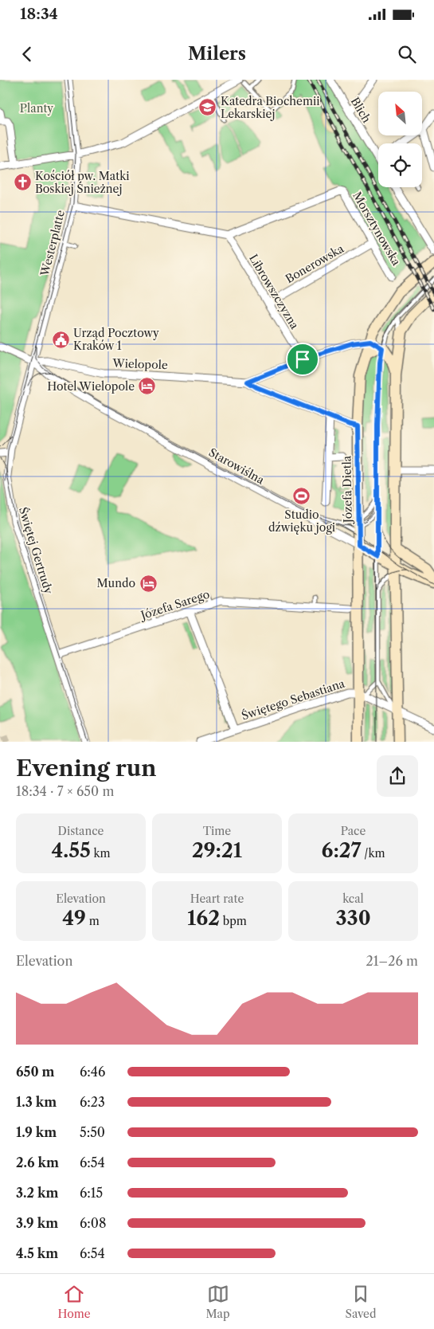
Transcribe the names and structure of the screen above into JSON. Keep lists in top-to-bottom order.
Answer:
{
  "streets": {
    "street": [
      "Blich",
      "Morsztynowska",
      "Westerplatte",
      "Bonerowska",
      "Librowszczyzna",
      "Wielopole",
      "Starowiślna",
      "Józefa Dietla",
      "Świętej Gertrudy",
      "Józefa Sarego",
      "Świętego Sebastiana"
    ]
  },
  "crossings": [
    ["Morsztynowska", "Bonerowska"],
    ["Morsztynowska", "Librowszczyzna"],
    ["Westerplatte", "Wielopole"],
    ["Westerplatte", "Starowiślna"],
    ["Westerplatte", "Świętej Gertrudy"],
    ["Bonerowska", "Librowszczyzna"],
    ["Librowszczyzna", "Wielopole"],
    ["Wielopole", "Starowiślna"],
    ["Wielopole", "Józefa Dietla"],
    ["Wielopole", "Świętej Gertrudy"],
    ["Starowiślna", "Józefa Dietla"],
    ["Starowiślna", "Świętej Gertrudy"],
    ["Józefa Dietla", "Świętego Sebastiana"],
    ["Świętej Gertrudy", "Józefa Sarego"]
  ],
  "parks": ["Planty"],
  "places": {
    "school or university": ["Katedra Biochemii Lekarskiej"],
    "church": ["Kościół pw. Matki Boskiej Śnieżnej"],
    "public building": ["Urząd Pocztowy Kraków 1"],
    "hotel": ["Hotel Wielopole", "Mundo"],
    "sports": ["Studio dźwięku jogi"]
  },
  "north": "top left",
  "page": {
    "status": "18:34",
    "header": "Milers",
    "heading": ["Evening run", "18:34 · 7 × 650 m"],
    "stats": [
      ["Distance", "4.55 km"],
      ["Time", "29:21"],
      ["Pace", "6:27 /km"],
      ["Elevation", "49 m"],
      ["Heart rate", "162 bpm"],
      ["kcal", "330"]
    ],
    "chart": ["Elevation", "21–26 m"],
    "list": [
      {
        "name": "650 m",
        "note": "6:46"
      },
      {
        "name": "1.3 km",
        "note": "6:23"
      },
      {
        "name": "1.9 km",
        "note": "5:50"
      },
      {
        "name": "2.6 km",
        "note": "6:54"
      },
      {
        "name": "3.2 km",
        "note": "6:15"
      },
      {
        "name": "3.9 km",
        "note": "6:08"
      },
      {
        "name": "4.5 km",
        "note": "6:54"
      }
    ],
    "tabs": ["Home", "Map", "Saved"]
  }
}
